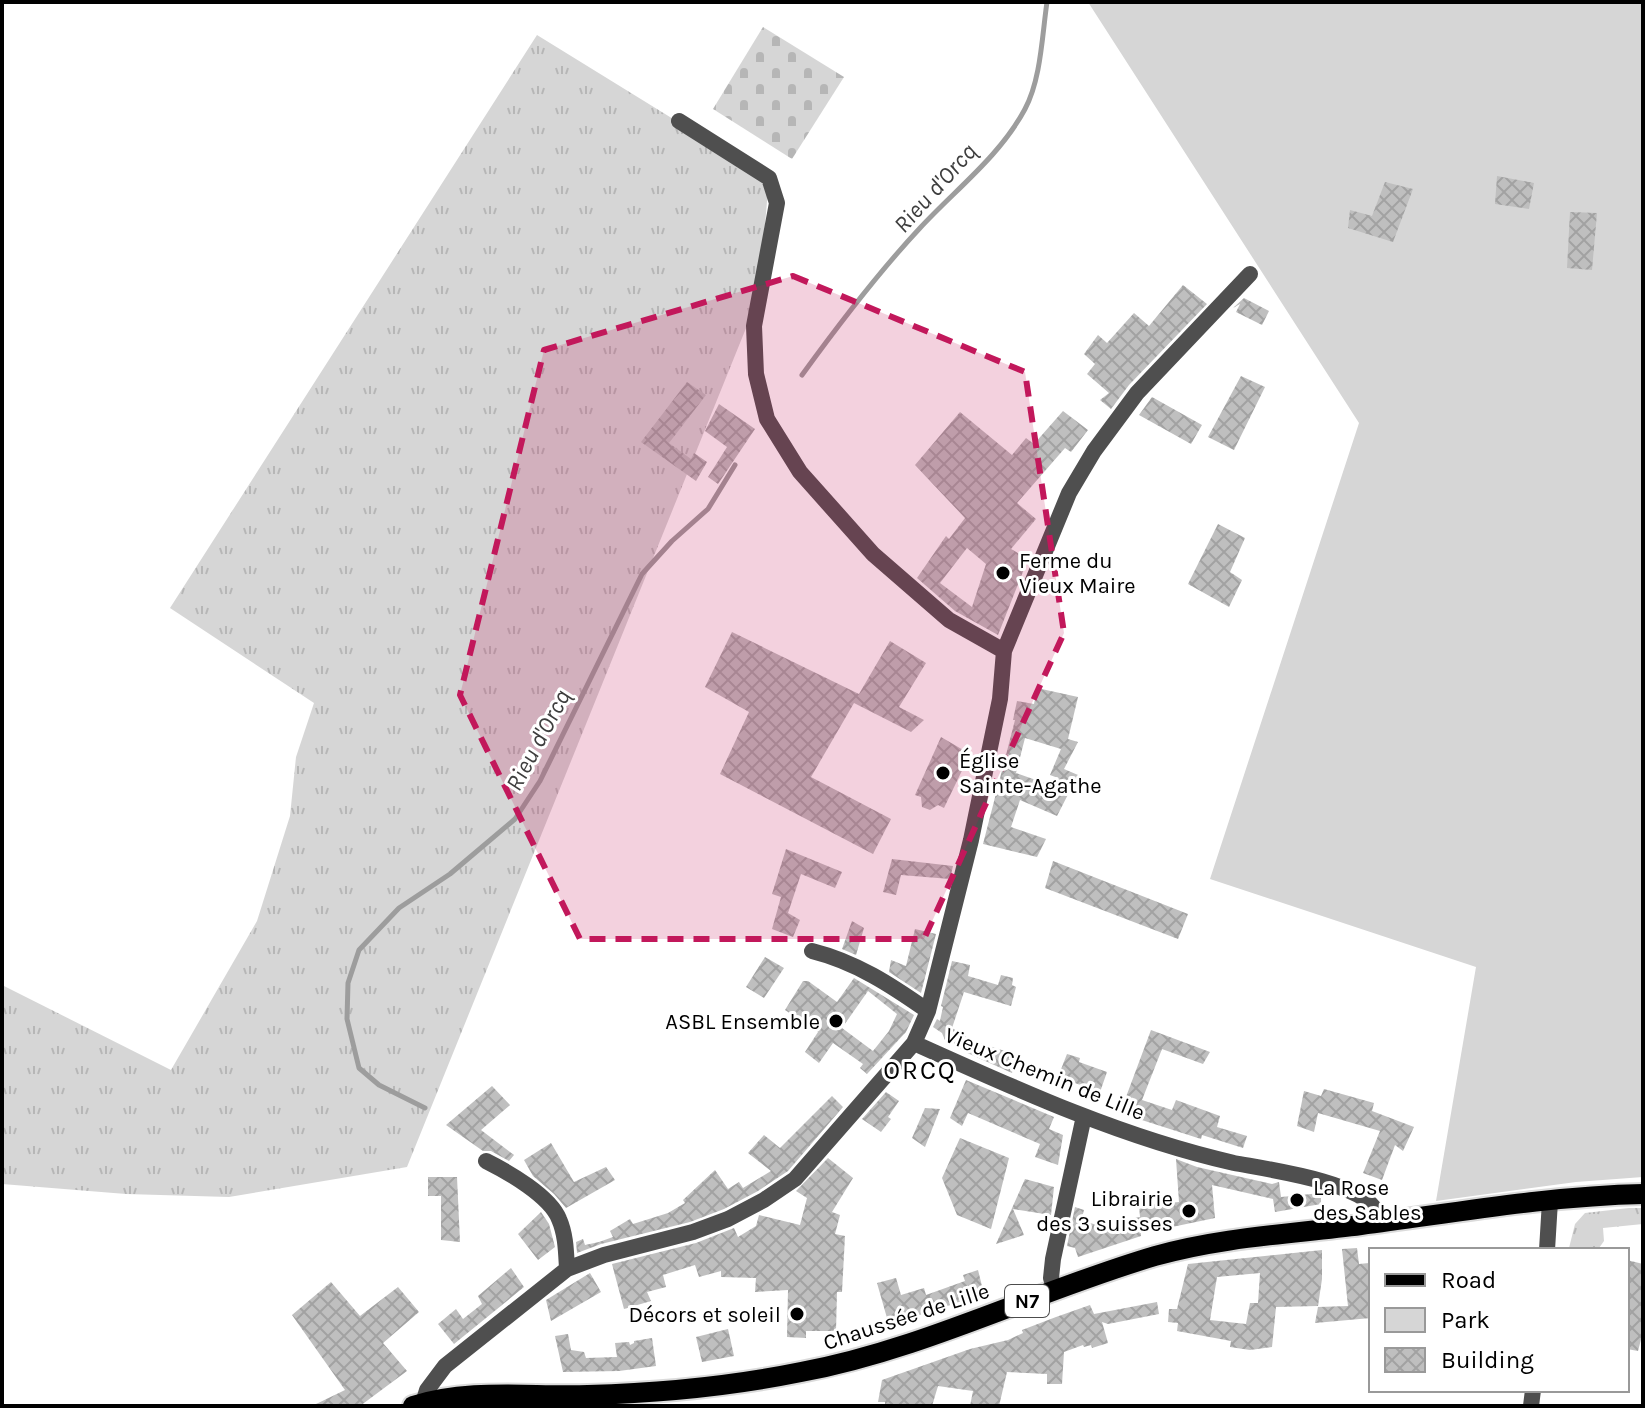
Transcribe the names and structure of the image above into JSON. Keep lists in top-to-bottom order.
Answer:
{
  "streets": {
    "main road": ["N7", "Chaussée de Lille"],
    "street": ["Vieux Chemin de Lille"]
  },
  "crossings": [
    ["Vieux Chemin de Lille", "Chaussée de Lille"]
  ],
  "districts": ["ORCQ"],
  "water": ["Rieu d'Orcq"],
  "places": [
    "Ferme du Vieux Maire",
    "Église Sainte-Agathe",
    "ASBL Ensemble",
    "La Rose des Sables",
    "Librairie des 3 suisses",
    "Décors et soleil"
  ],
  "legend": ["Road", "Park", "Building"]
}
